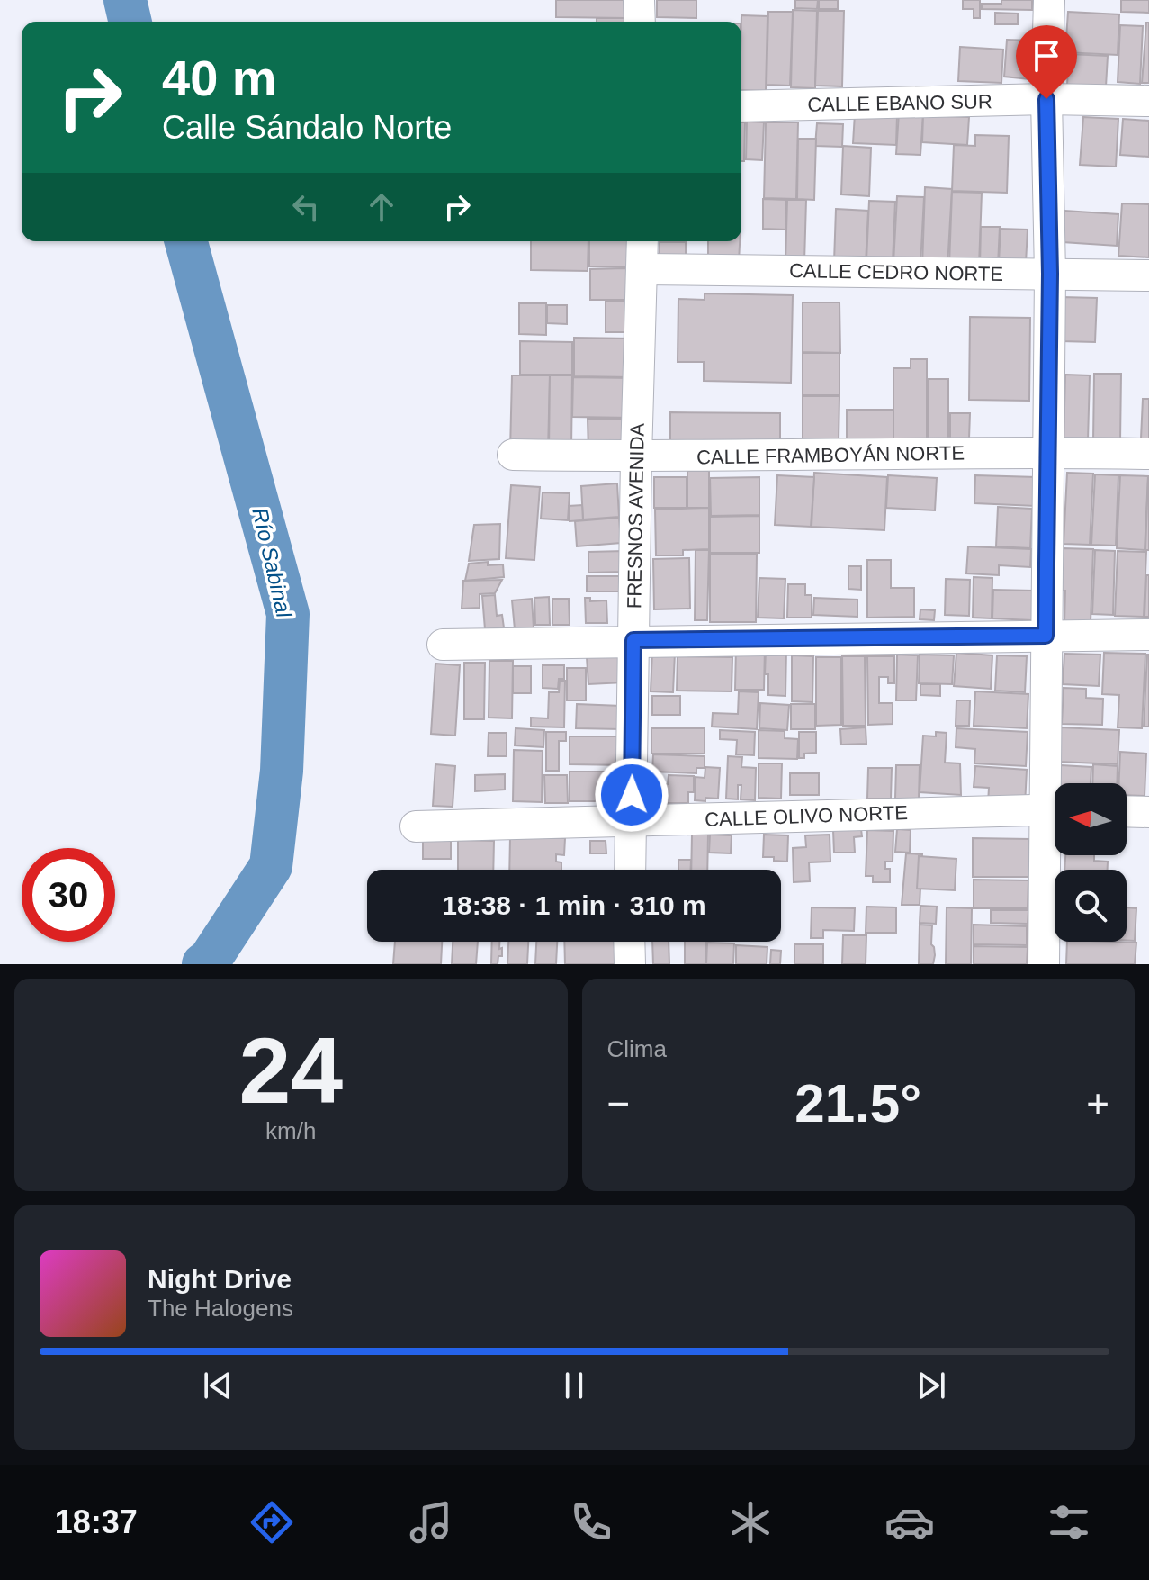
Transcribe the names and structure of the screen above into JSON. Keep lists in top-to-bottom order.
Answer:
{
  "streets": {
    "street": [
      "CALLE EBANO SUR",
      "CALLE CEDRO NORTE",
      "CALLE FRAMBOYÁN NORTE",
      "FRESNOS AVENIDA",
      "CALLE OLIVO NORTE"
    ]
  },
  "crossings": [
    ["CALLE CEDRO NORTE", "FRESNOS AVENIDA"],
    ["CALLE FRAMBOYÁN NORTE", "FRESNOS AVENIDA"],
    ["FRESNOS AVENIDA", "CALLE OLIVO NORTE"]
  ],
  "water": ["Río Sabinal"],
  "north": "left",
  "page": {
    "turn": ["40 m", "Calle Sándalo Norte"],
    "limit": "30",
    "trip": "18:38 · 1 min · 310 m",
    "tile": [
      ["24", "km/h"],
      "Clima"
    ],
    "heat": ["−", "21.5°", "+"],
    "song": ["Night Drive", "The Halogens"],
    "tabs": "18:37"
  }
}
